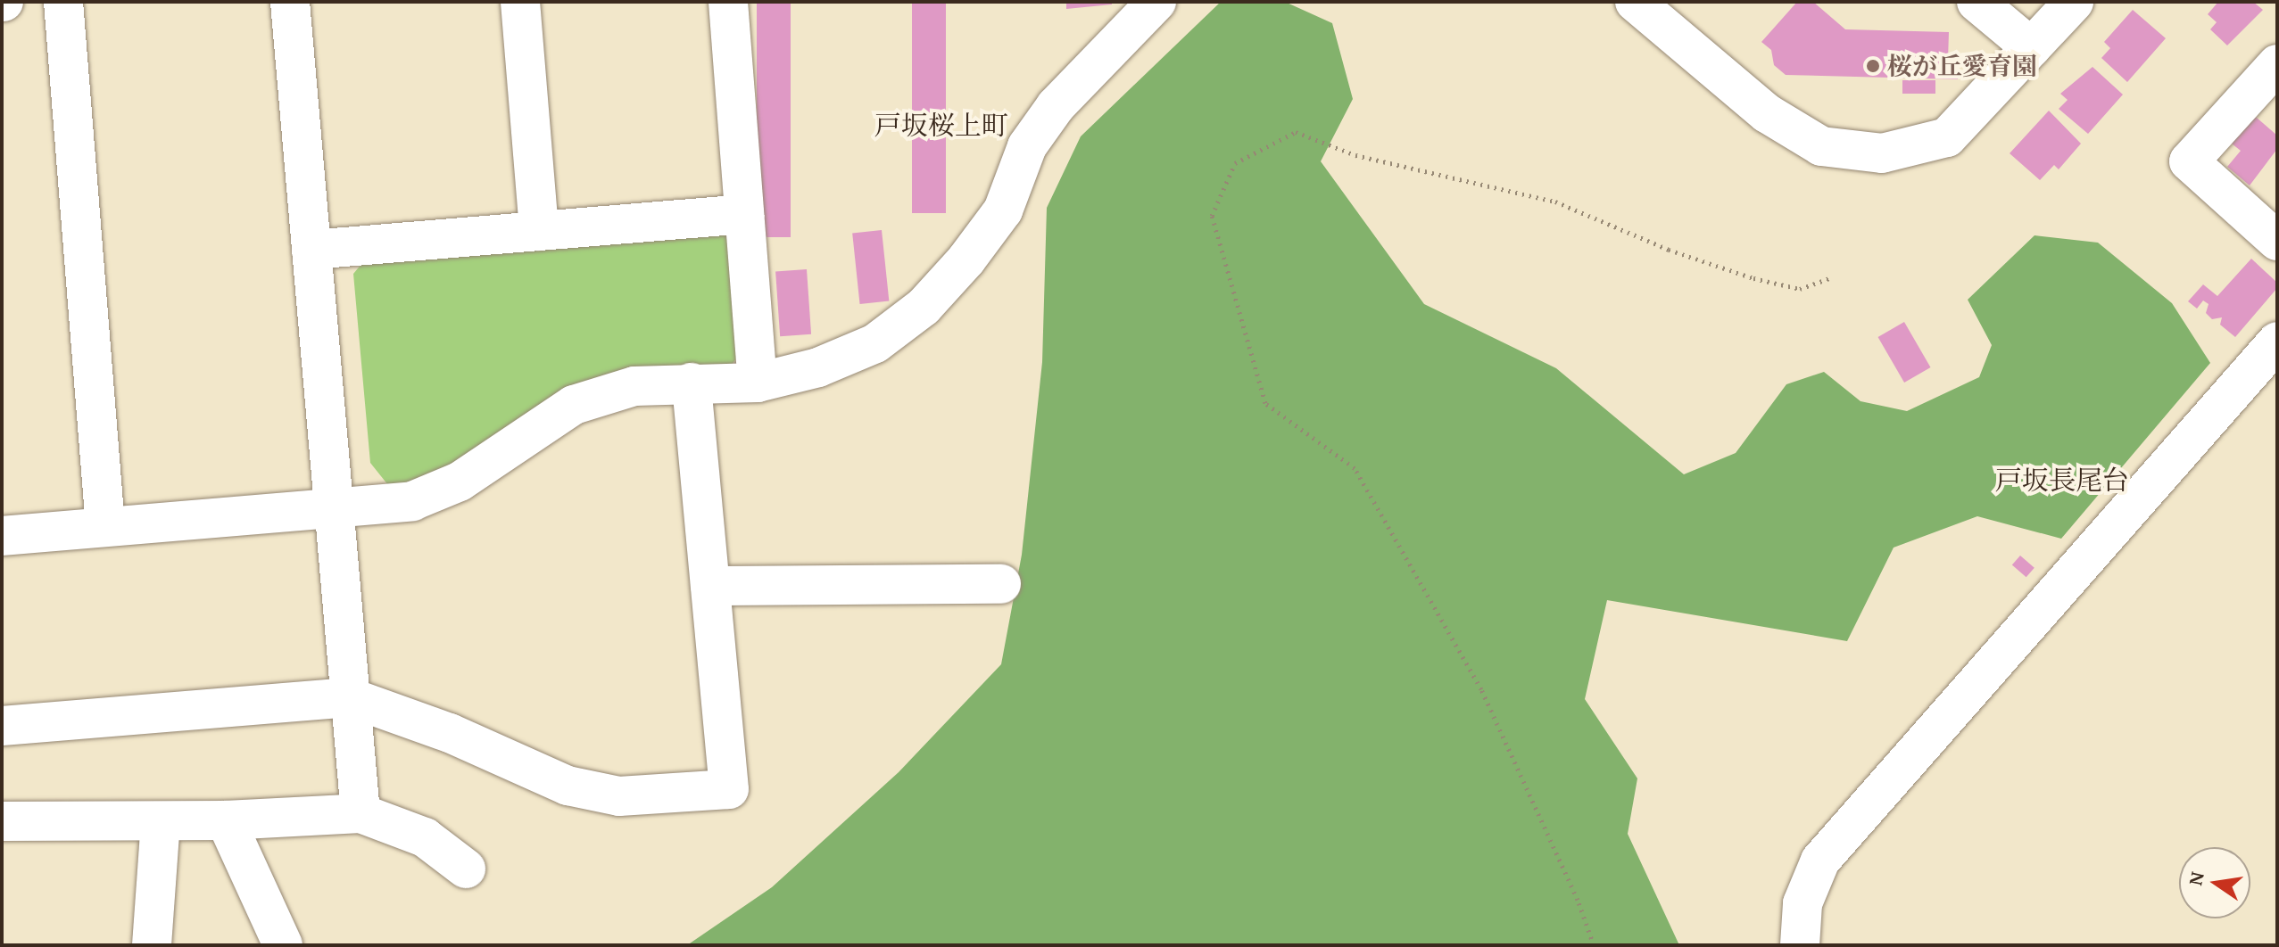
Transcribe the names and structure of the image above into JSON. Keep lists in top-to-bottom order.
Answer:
{
  "districts": ["戸坂桜上町", "戸坂長尾台"],
  "places": ["桜が丘愛育園"],
  "north": "left"
}
